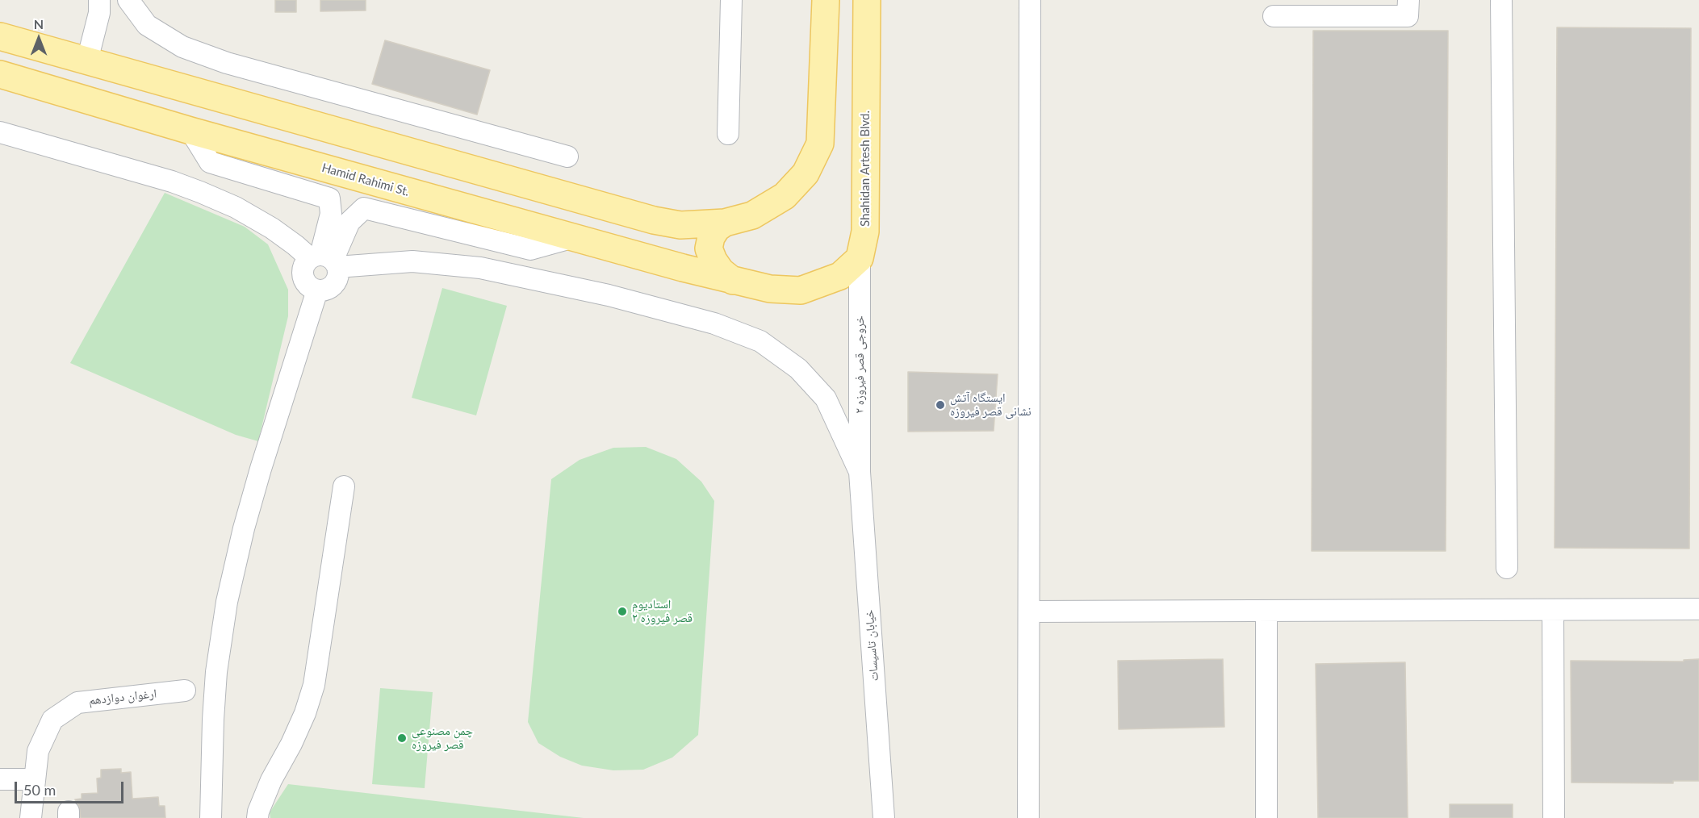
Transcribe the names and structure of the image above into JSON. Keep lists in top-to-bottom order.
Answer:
{
  "streets": {
    "main road": ["Shahidan Artesh Blvd.", "Hamid Rahimi St."],
    "street": ["خروجی قصر فیروزه ۲", "خیابان تاسیسات", "ارغوان دوازدهم"]
  },
  "crossings": [
    ["Shahidan Artesh Blvd.", "خروجی قصر فیروزه ۲"],
    ["خروجی قصر فیروزه ۲", "خیابان تاسیسات"]
  ],
  "places": ["ایستگاه آتش نشانی قصر فیروزه", "استادیوم قصر فیروزه ۲", "چمن مصنوعی قصر فیروزه"],
  "scale_bar": "50 m",
  "north": "top"
}
